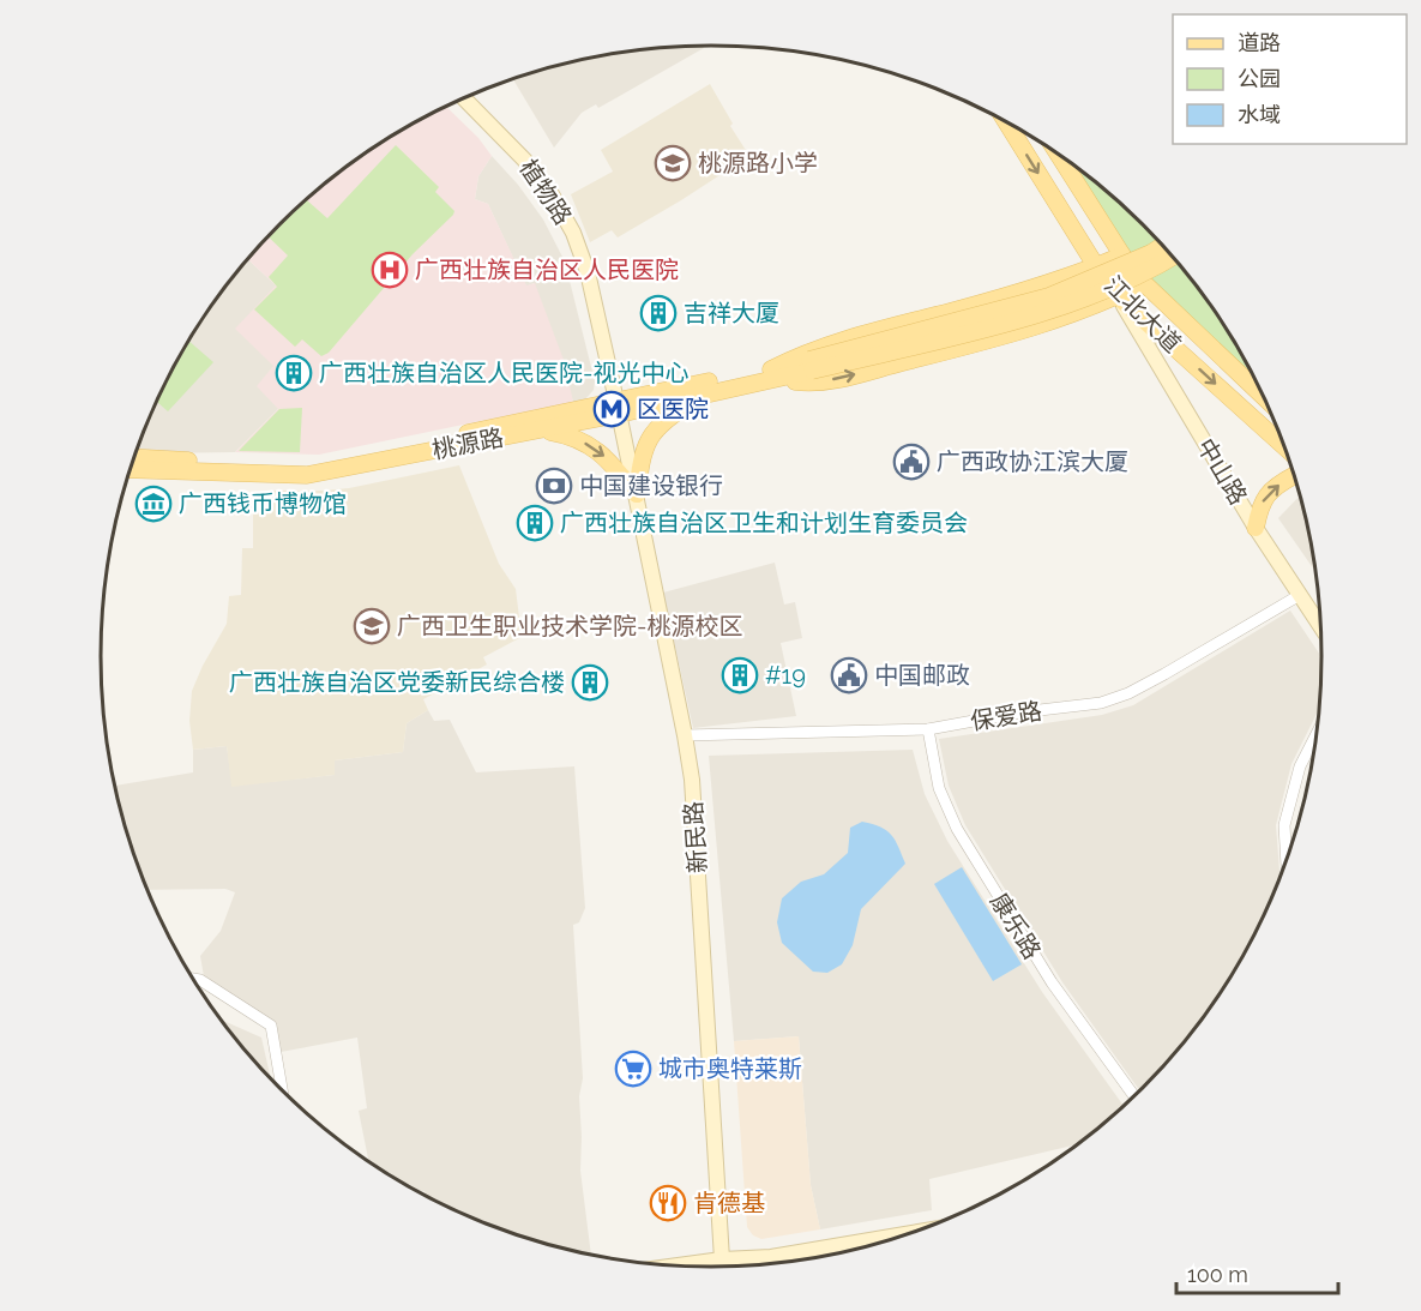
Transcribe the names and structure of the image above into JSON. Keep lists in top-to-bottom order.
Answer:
{
  "streets": {
    "main road": [
      "植物路",
      "江北大道",
      "桃源路",
      "中山路",
      "新民路"
    ],
    "street": ["保爱路", "康乐路"]
  },
  "crossings": [
    ["植物路", "桃源路"],
    ["植物路", "新民路"],
    ["江北大道", "中山路"],
    ["桃源路", "新民路"],
    ["中山路", "保爱路"],
    ["保爱路", "新民路"],
    ["保爱路", "康乐路"]
  ],
  "places": {
    "school or university": ["桃源路小学", "广西卫生职业技术学院-桃源校区"],
    "hospital": ["广西壮族自治区人民医院"],
    "building": [
      "吉祥大厦",
      "广西壮族自治区人民医院-视光中心",
      "广西壮族自治区卫生和计划生育委员会",
      "#19",
      "广西壮族自治区党委新民综合楼"
    ],
    "metro station": ["区医院"],
    "public building": ["广西政协江滨大厦", "中国邮政"],
    "bank": ["中国建设银行"],
    "museum": ["广西钱币博物馆"],
    "supermarket": ["城市奥特莱斯"],
    "restaurant": ["肯德基"]
  },
  "legend": ["道路", "公园", "水域"],
  "scale_bar": "100 m"
}
